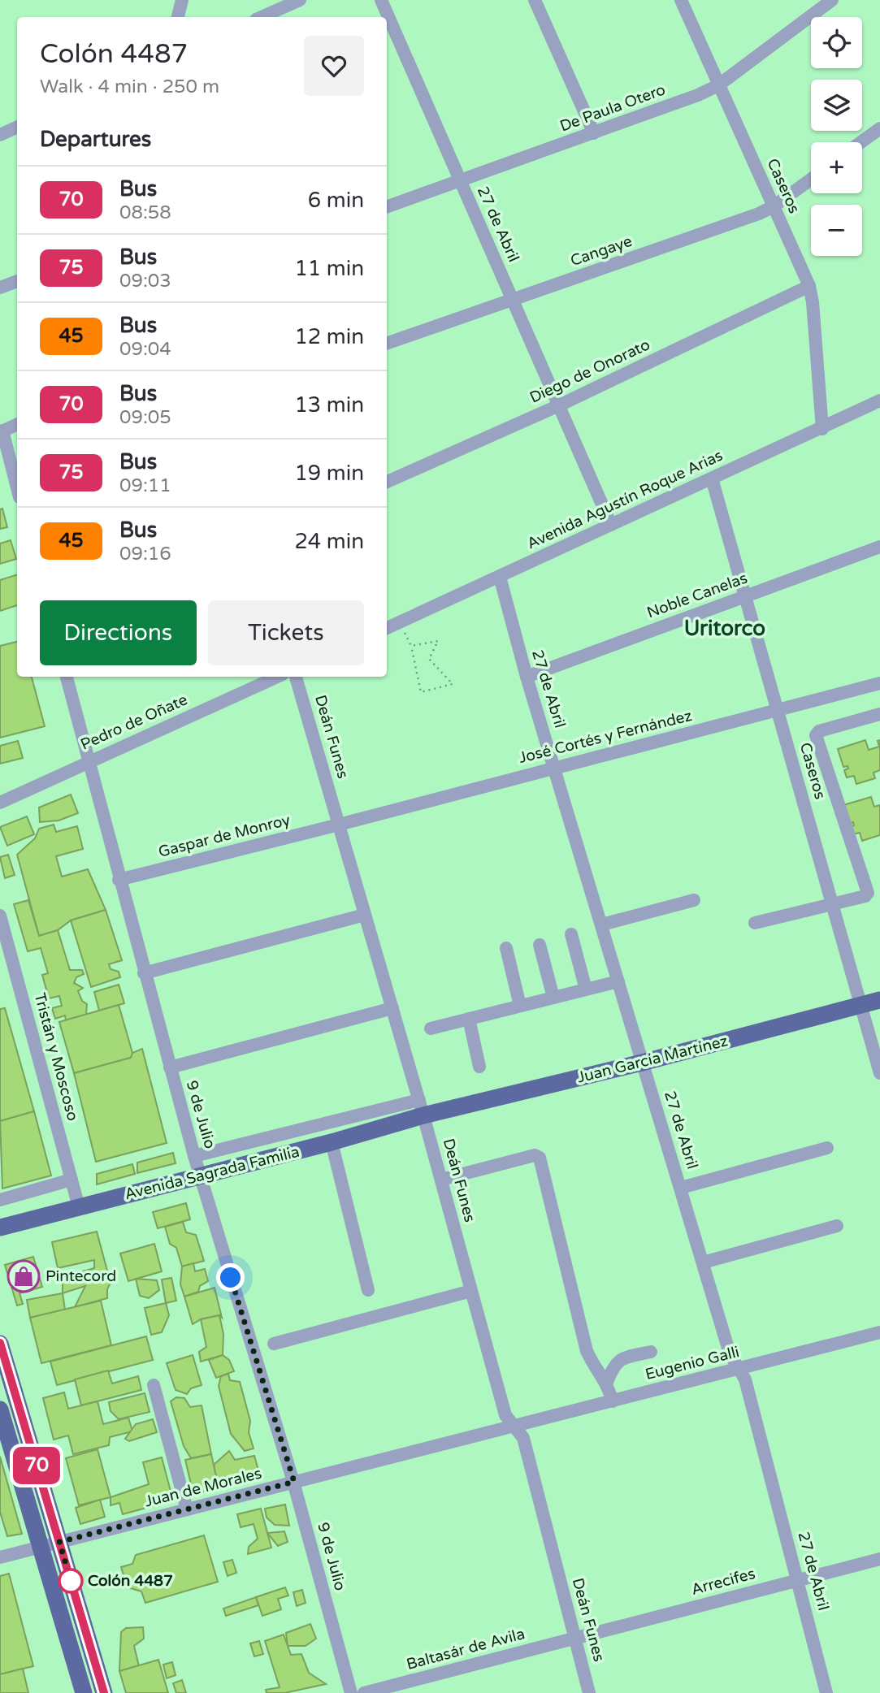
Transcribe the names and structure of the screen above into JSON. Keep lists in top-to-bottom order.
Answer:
{
  "streets": {
    "main road": ["Juan García Martínez", "Avenida Sagrada Familia"],
    "street": [
      "De Paula Otero",
      "Caseros",
      "27 de Abril",
      "Cangaye",
      "Diego de Onorato",
      "Avenida Agustín Roque Arias",
      "Noble Canelas",
      "Pedro de Oñate",
      "Deán Funes",
      "José Cortés y Fernández",
      "Gaspar de Monroy",
      "Tristán y Moscoso",
      "9 de Julio",
      "Eugenio Galli",
      "Juan de Morales",
      "Arrecifes",
      "Baltasár de Avila"
    ]
  },
  "crossings": [
    ["De Paula Otero", "Caseros"],
    ["De Paula Otero", "27 de Abril"],
    ["Caseros", "Cangaye"],
    ["Caseros", "Diego de Onorato"],
    ["Caseros", "Avenida Agustín Roque Arias"],
    ["Caseros", "Noble Canelas"],
    ["Caseros", "José Cortés y Fernández"],
    ["Caseros", "Juan García Martínez"],
    ["27 de Abril", "Cangaye"],
    ["27 de Abril", "Diego de Onorato"],
    ["27 de Abril", "Avenida Agustín Roque Arias"],
    ["27 de Abril", "Noble Canelas"],
    ["27 de Abril", "José Cortés y Fernández"],
    ["27 de Abril", "Juan García Martínez"],
    ["27 de Abril", "Eugenio Galli"],
    ["27 de Abril", "Arrecifes"],
    ["Pedro de Oñate", "9 de Julio"],
    ["Deán Funes", "José Cortés y Fernández"],
    ["Deán Funes", "Gaspar de Monroy"],
    ["Deán Funes", "Juan García Martínez"],
    ["Deán Funes", "Avenida Sagrada Familia"],
    ["Deán Funes", "Eugenio Galli"],
    ["Deán Funes", "Juan de Morales"],
    ["Deán Funes", "Arrecifes"],
    ["Deán Funes", "Baltasár de Avila"],
    ["José Cortés y Fernández", "Gaspar de Monroy"],
    ["Gaspar de Monroy", "9 de Julio"],
    ["Tristán y Moscoso", "Avenida Sagrada Familia"],
    ["Juan García Martínez", "Avenida Sagrada Familia"],
    ["9 de Julio", "Avenida Sagrada Familia"],
    ["9 de Julio", "Juan de Morales"],
    ["Eugenio Galli", "Juan de Morales"],
    ["Arrecifes", "Baltasár de Avila"]
  ],
  "districts": ["Uritorco"],
  "places": {
    "shop": ["Pintecord"],
    "other": ["Colón 4487"]
  },
  "lines": ["bus line 70"],
  "page": {
    "on_map": "70",
    "map_buttons": ["+", "−"],
    "heading": [
      ["Colón 4487", "Walk · 4 min · 250 m"],
      "Departures"
    ],
    "list": [
      {
        "mark": "70",
        "name": "Bus",
        "note": "08:58",
        "value": "6 min"
      },
      {
        "mark": "75",
        "name": "Bus",
        "note": "09:03",
        "value": "11 min"
      },
      {
        "mark": "45",
        "name": "Bus",
        "note": "09:04",
        "value": "12 min"
      },
      {
        "mark": "70",
        "name": "Bus",
        "note": "09:05",
        "value": "13 min"
      },
      {
        "mark": "75",
        "name": "Bus",
        "note": "09:11",
        "value": "19 min"
      },
      {
        "mark": "45",
        "name": "Bus",
        "note": "09:16",
        "value": "24 min"
      }
    ],
    "buttons": ["Directions", "Tickets"]
  }
}
